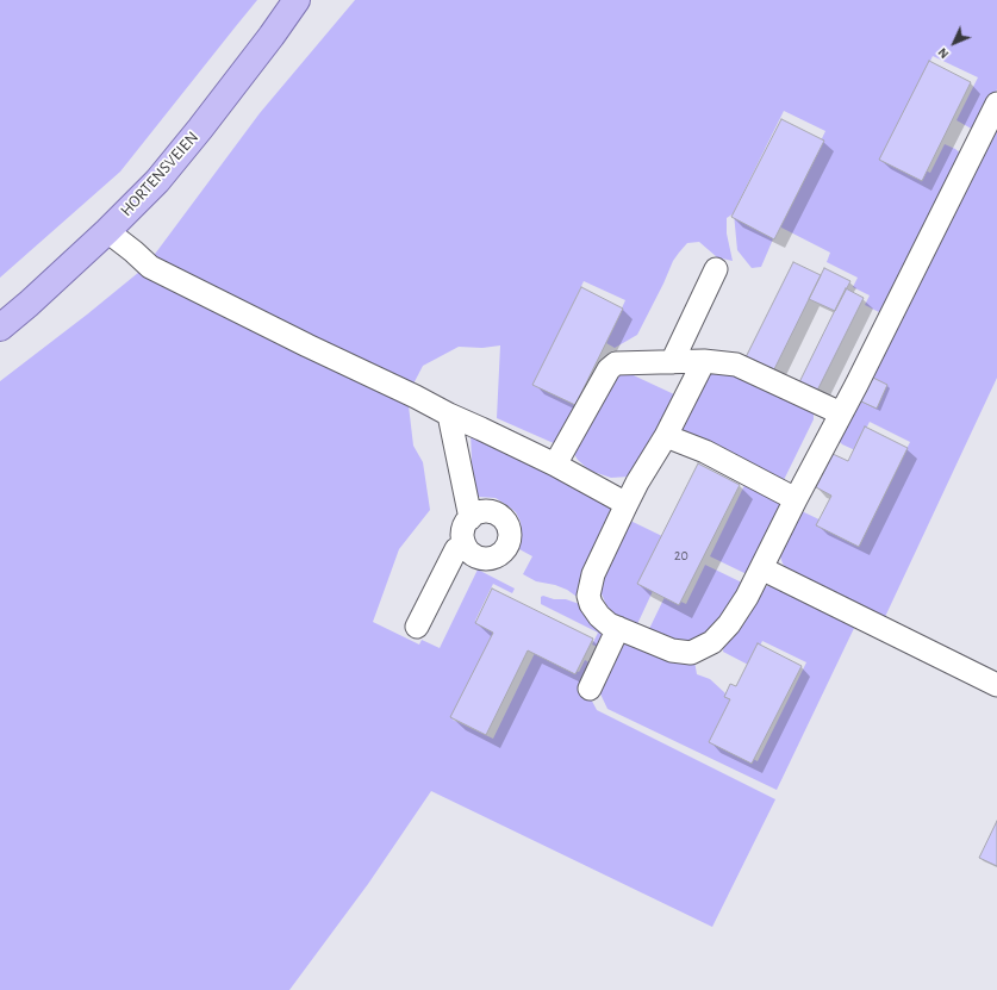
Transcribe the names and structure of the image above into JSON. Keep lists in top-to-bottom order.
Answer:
{
  "streets": {
    "main road": ["HORTENSVEIEN"]
  },
  "house_numbers": ["20"],
  "north": "bottom left"
}
